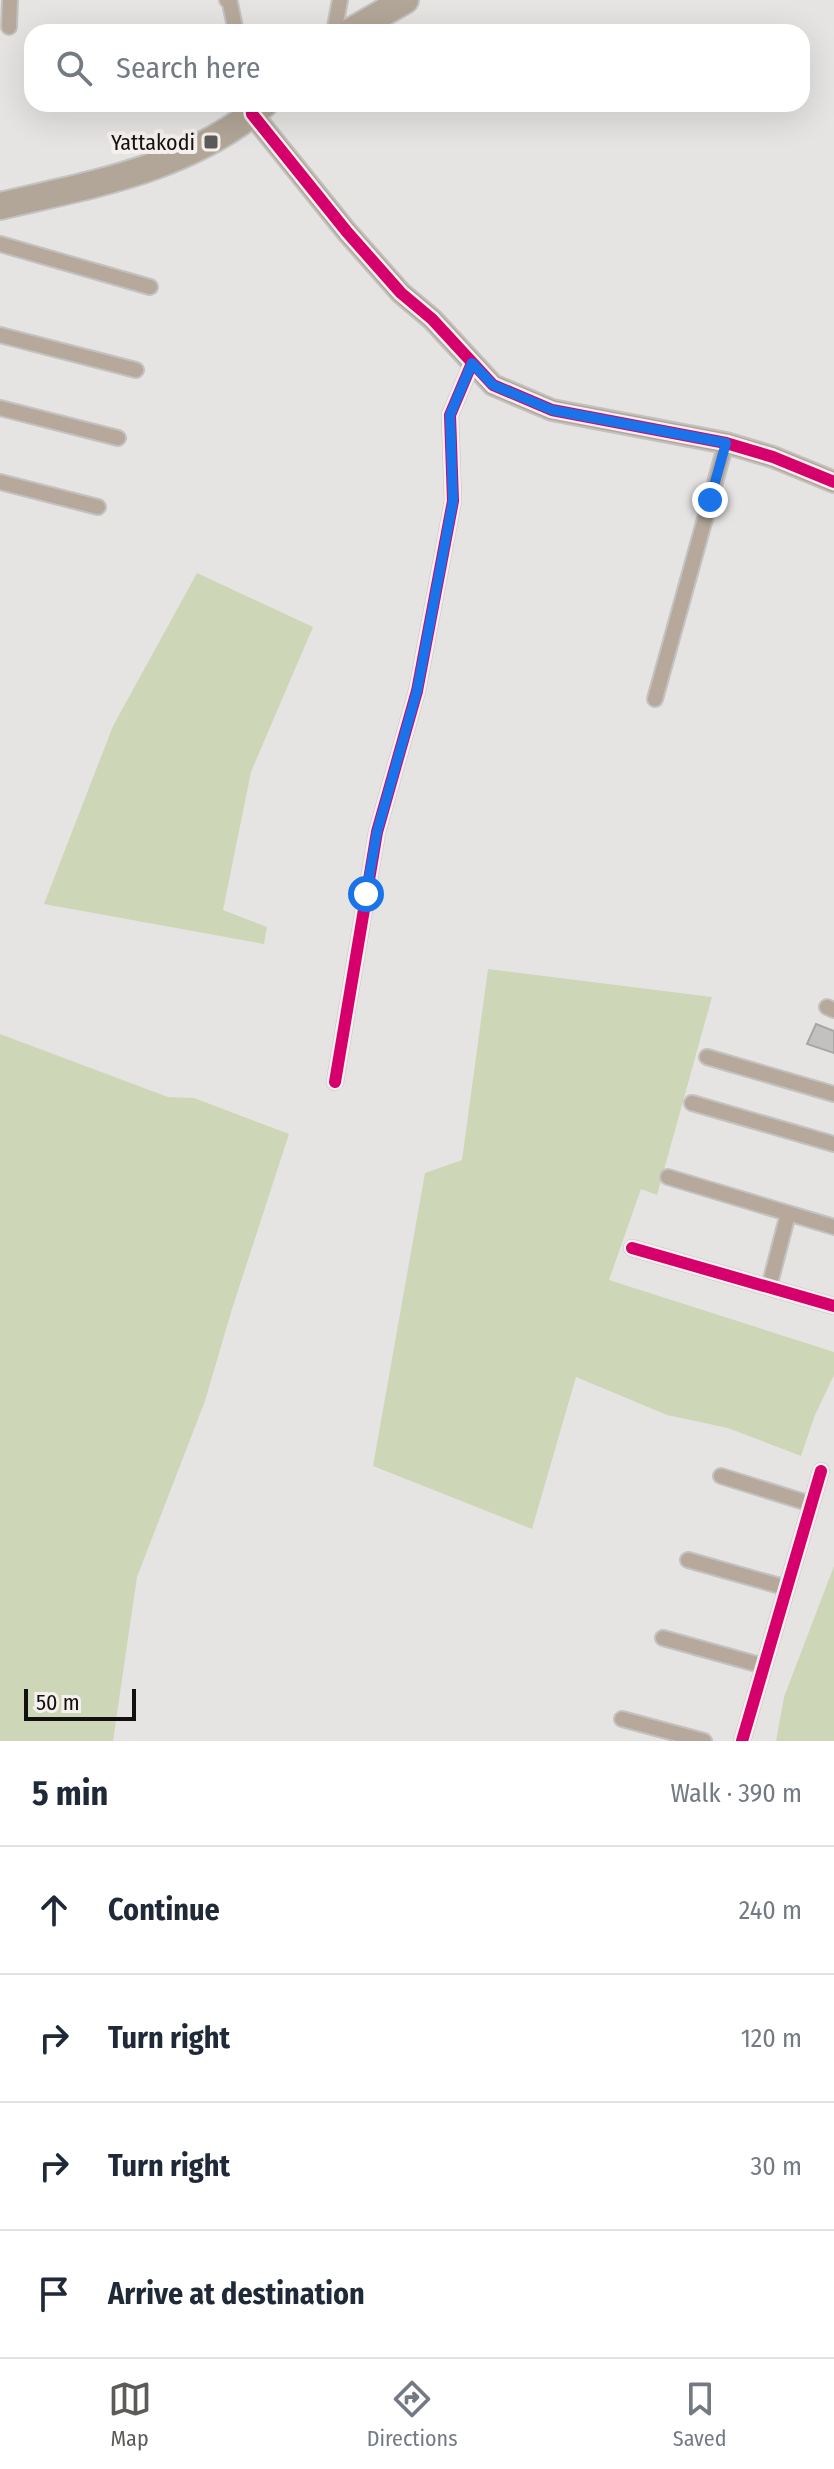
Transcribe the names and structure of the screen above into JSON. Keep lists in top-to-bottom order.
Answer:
{
  "places": {
    "transit": ["Yattakodi"]
  },
  "scale_bar": "50 m",
  "page": {
    "search": "Search here",
    "scale": "50 m",
    "heading": ["5 min", "Walk · 390 m"],
    "list": [
      ["Continue", "240 m"],
      ["Turn right", "120 m"],
      ["Turn right", "30 m"],
      "Arrive at destination"
    ],
    "nav": ["Map", "Directions", "Saved"]
  }
}
